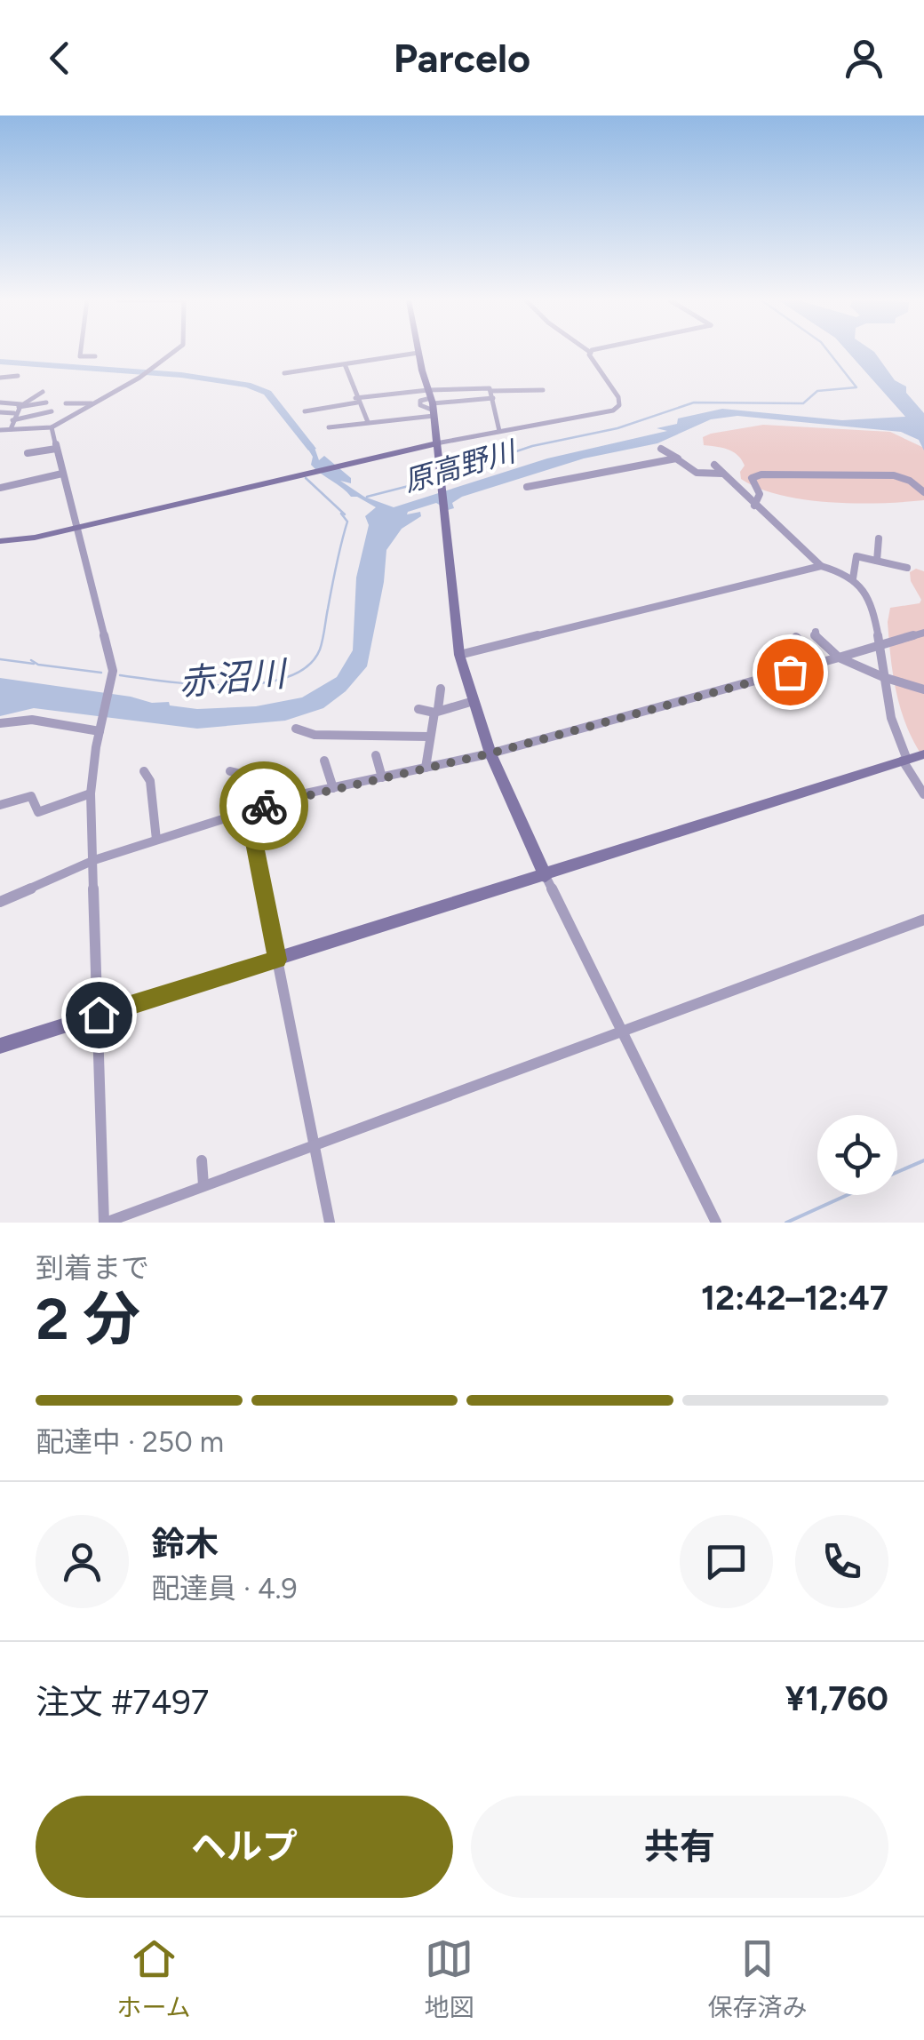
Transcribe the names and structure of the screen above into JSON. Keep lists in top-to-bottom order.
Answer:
{
  "water": ["原高野川", "赤沼川"],
  "page": {
    "header": "Parcelo",
    "heading": ["2 分", "到着まで", "12:42–12:47"],
    "panel": [
      "鈴木",
      "配達員 · 4.9",
      "注文 #7497",
      "¥1,760"
    ],
    "bar": "配達中 · 250 m",
    "buttons": ["ヘルプ", "共有"],
    "tabs": ["ホーム", "地図", "保存済み"]
  }
}
